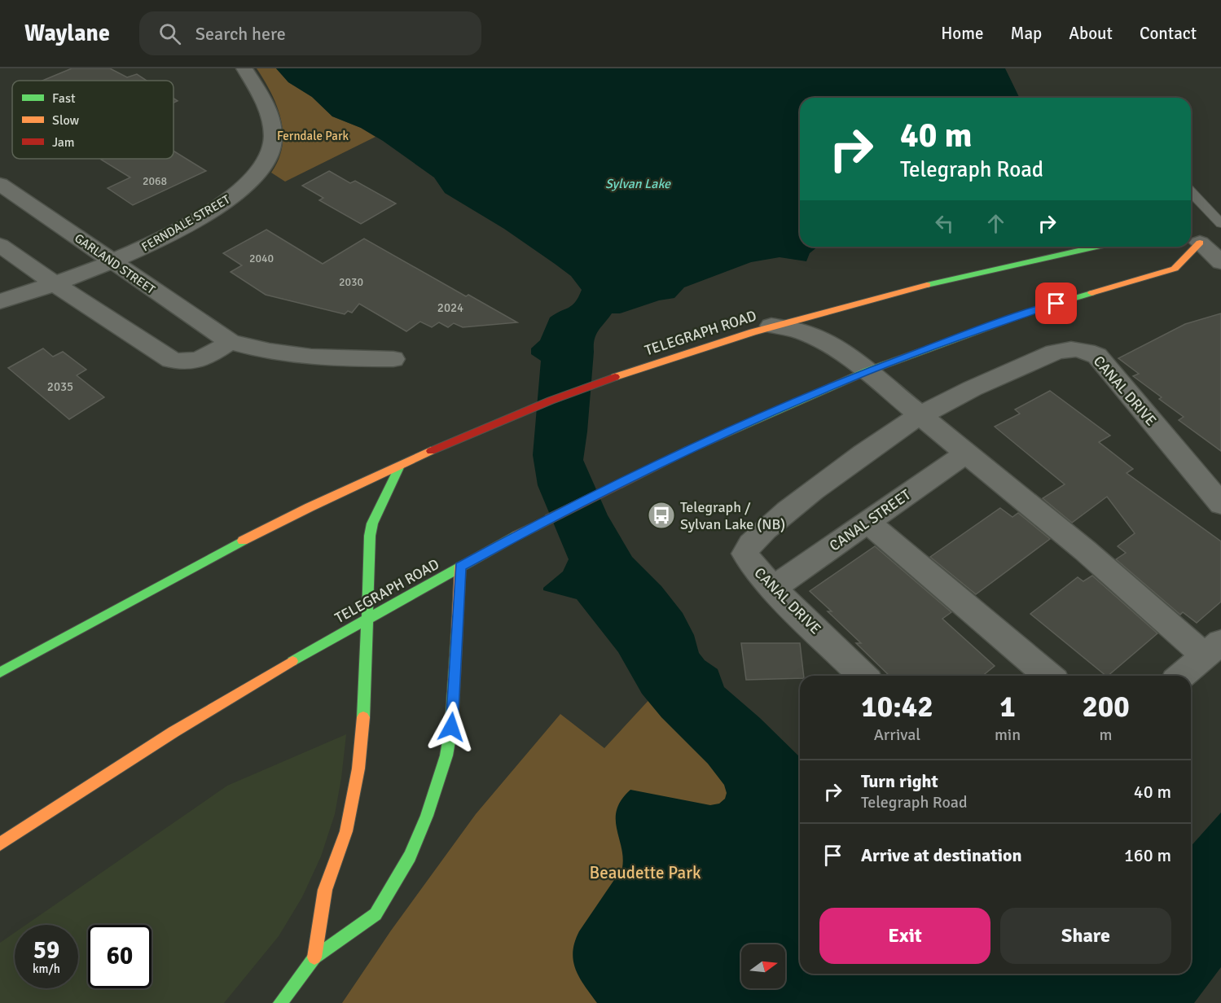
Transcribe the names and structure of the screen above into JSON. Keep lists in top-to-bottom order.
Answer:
{
  "streets": {
    "main road": ["TELEGRAPH ROAD"],
    "street": [
      "FERNDALE STREET",
      "GARLAND STREET",
      "CANAL DRIVE",
      "CANAL STREET"
    ]
  },
  "crossings": [
    ["FERNDALE STREET", "GARLAND STREET"],
    ["CANAL DRIVE", "CANAL STREET"]
  ],
  "water": ["Sylvan Lake"],
  "parks": ["Ferndale Park", "Beaudette Park"],
  "places": {
    "bus stop": ["Telegraph / Sylvan Lake (NB)"]
  },
  "house_numbers": [
    "2068",
    "2040",
    "2030",
    "2024",
    "2035"
  ],
  "legend": ["Fast", "Slow", "Jam"],
  "north": "right",
  "page": {
    "header": "Waylane",
    "search": "Search here",
    "nav": [
      "Home",
      "Map",
      "About",
      "Contact"
    ],
    "turn": ["40 m", "Telegraph Road"],
    "eta": [
      "10:42",
      "Arrival",
      "1",
      "min",
      "200",
      "m"
    ],
    "list": [
      {
        "name": "Turn right",
        "note": "Telegraph Road",
        "value": "40 m"
      },
      {
        "name": "Arrive at destination",
        "value": "160 m"
      }
    ],
    "buttons": ["Exit", "Share"],
    "speed": "59 km/h",
    "limit": "60"
  }
}
